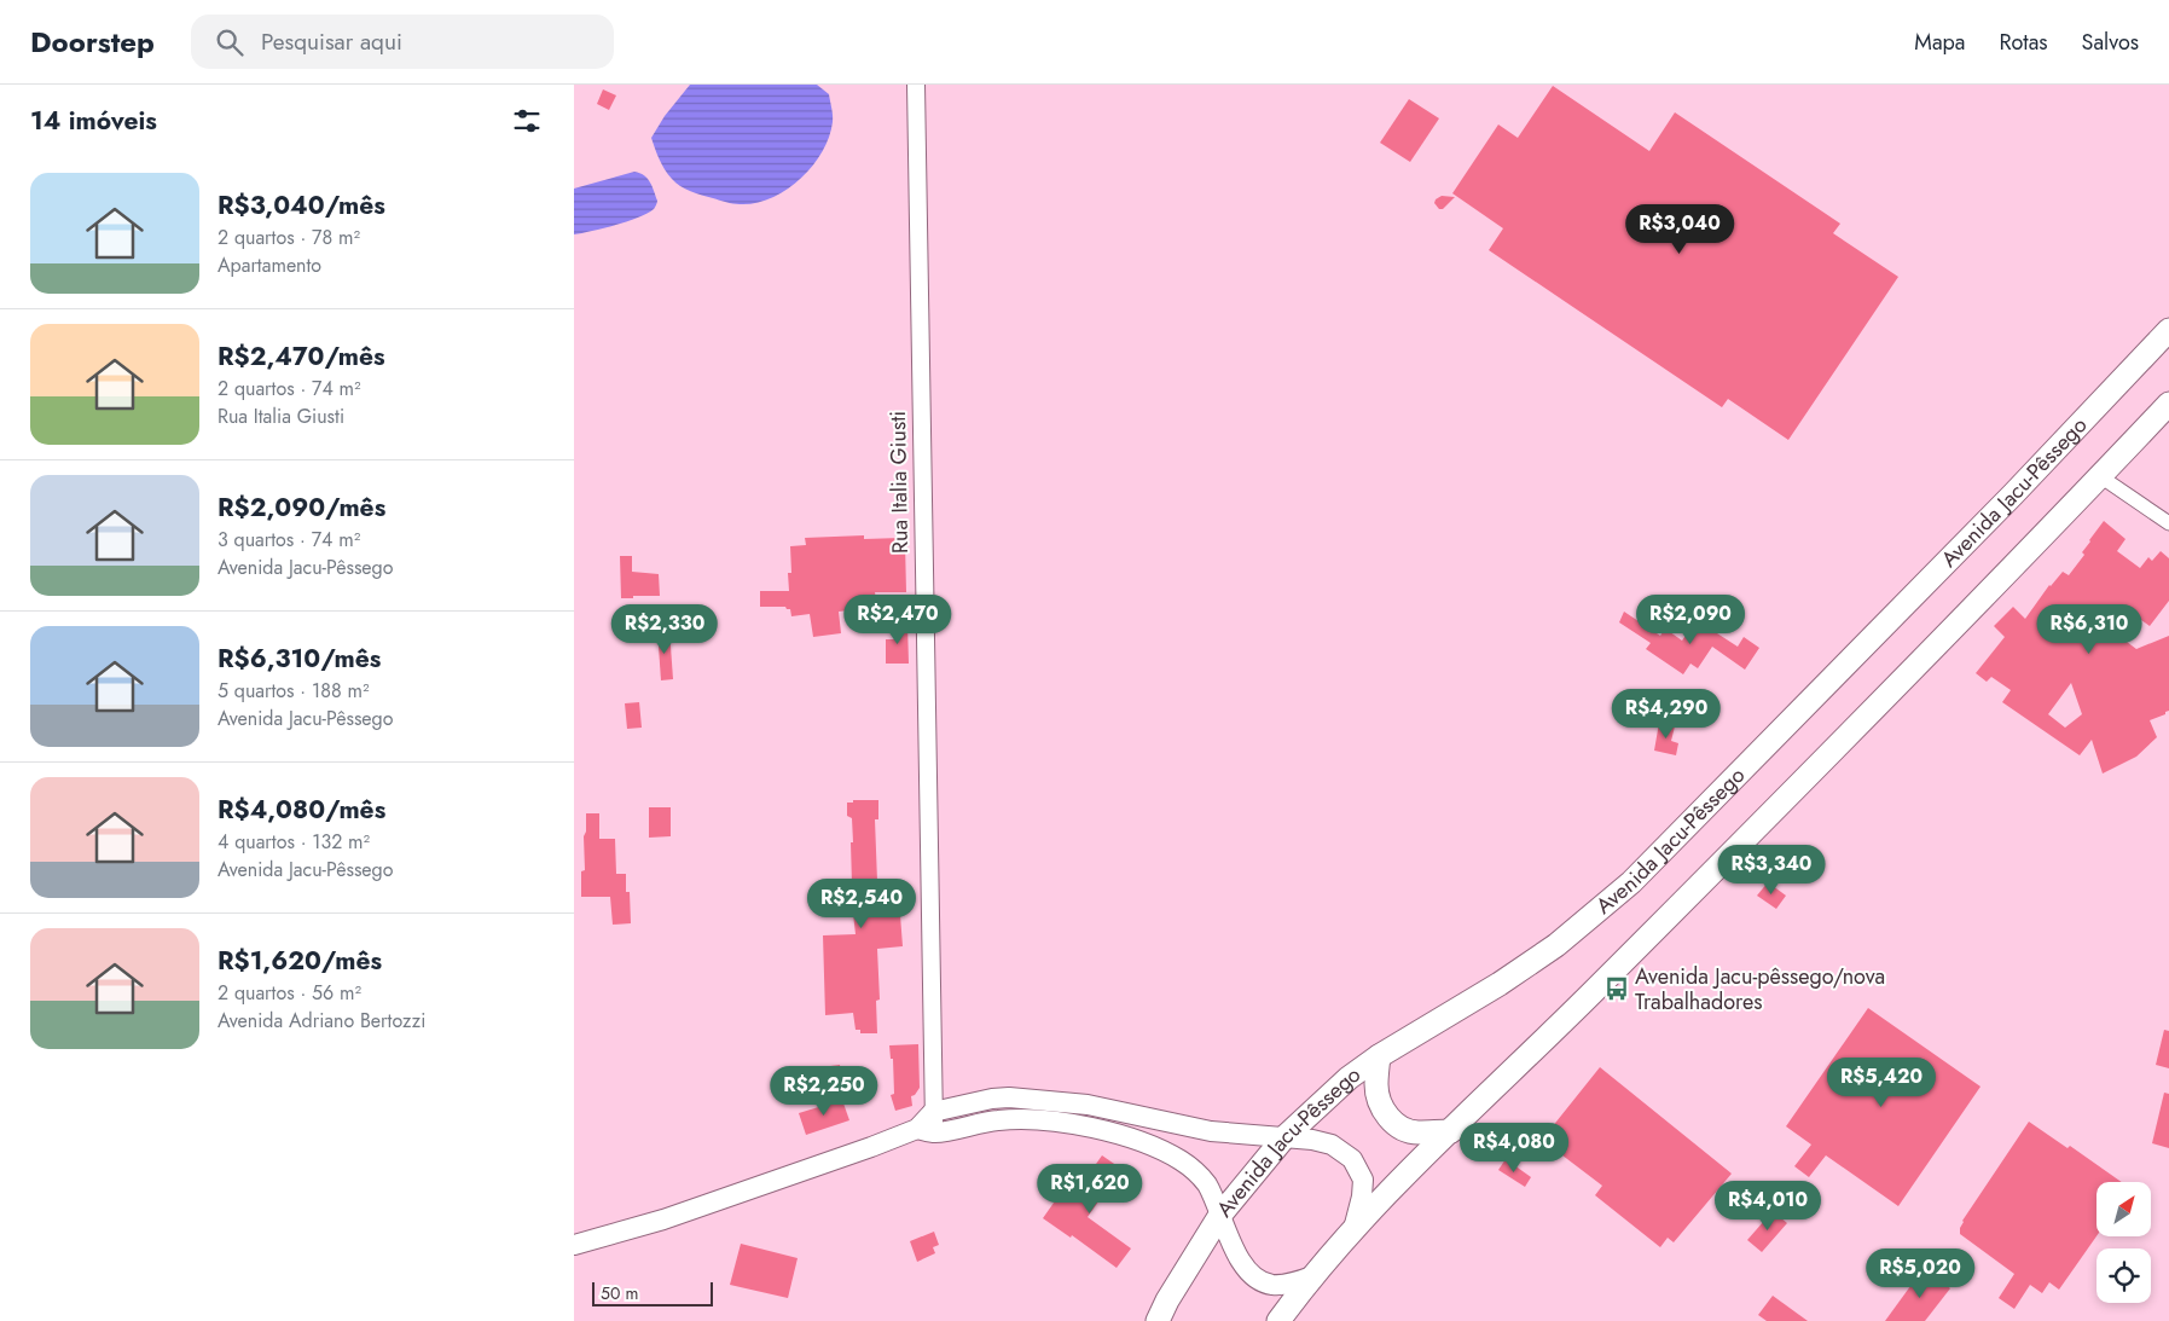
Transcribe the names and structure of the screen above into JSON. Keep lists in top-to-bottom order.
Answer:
{
  "streets": {
    "highway": ["Avenida Jacu-Pêssego"],
    "street": ["Rua Italia Giusti"]
  },
  "places": {
    "bus stop": ["Avenida Jacu-pêssego/nova Trabalhadores"]
  },
  "scale_bar": "50 m",
  "north": "top right",
  "page": {
    "header": "Doorstep",
    "search": "Pesquisar aqui",
    "nav": ["Mapa", "Rotas", "Salvos"],
    "heading": "14 imóveis",
    "list": [
      {
        "name": "R$3,040/mês",
        "note": "2 quartos · 78 m² · Apartamento"
      },
      {
        "name": "R$2,470/mês",
        "note": "2 quartos · 74 m² · Rua Italia Giusti"
      },
      {
        "name": "R$2,090/mês",
        "note": "3 quartos · 74 m² · Avenida Jacu-Pêssego"
      },
      {
        "name": "R$6,310/mês",
        "note": "5 quartos · 188 m² · Avenida Jacu-Pêssego"
      },
      {
        "name": "R$4,080/mês",
        "note": "4 quartos · 132 m² · Avenida Jacu-Pêssego"
      },
      {
        "name": "R$1,620/mês",
        "note": "2 quartos · 56 m² · Avenida Adriano Bertozzi"
      }
    ],
    "price": [
      "R$3,040",
      "R$2,470",
      "R$2,090",
      "R$2,330",
      "R$6,310",
      "R$4,290",
      "R$3,340",
      "R$2,540",
      "R$5,420",
      "R$2,250",
      "R$4,080",
      "R$1,620",
      "R$4,010",
      "R$5,020"
    ],
    "scale": "50 m"
  }
}
